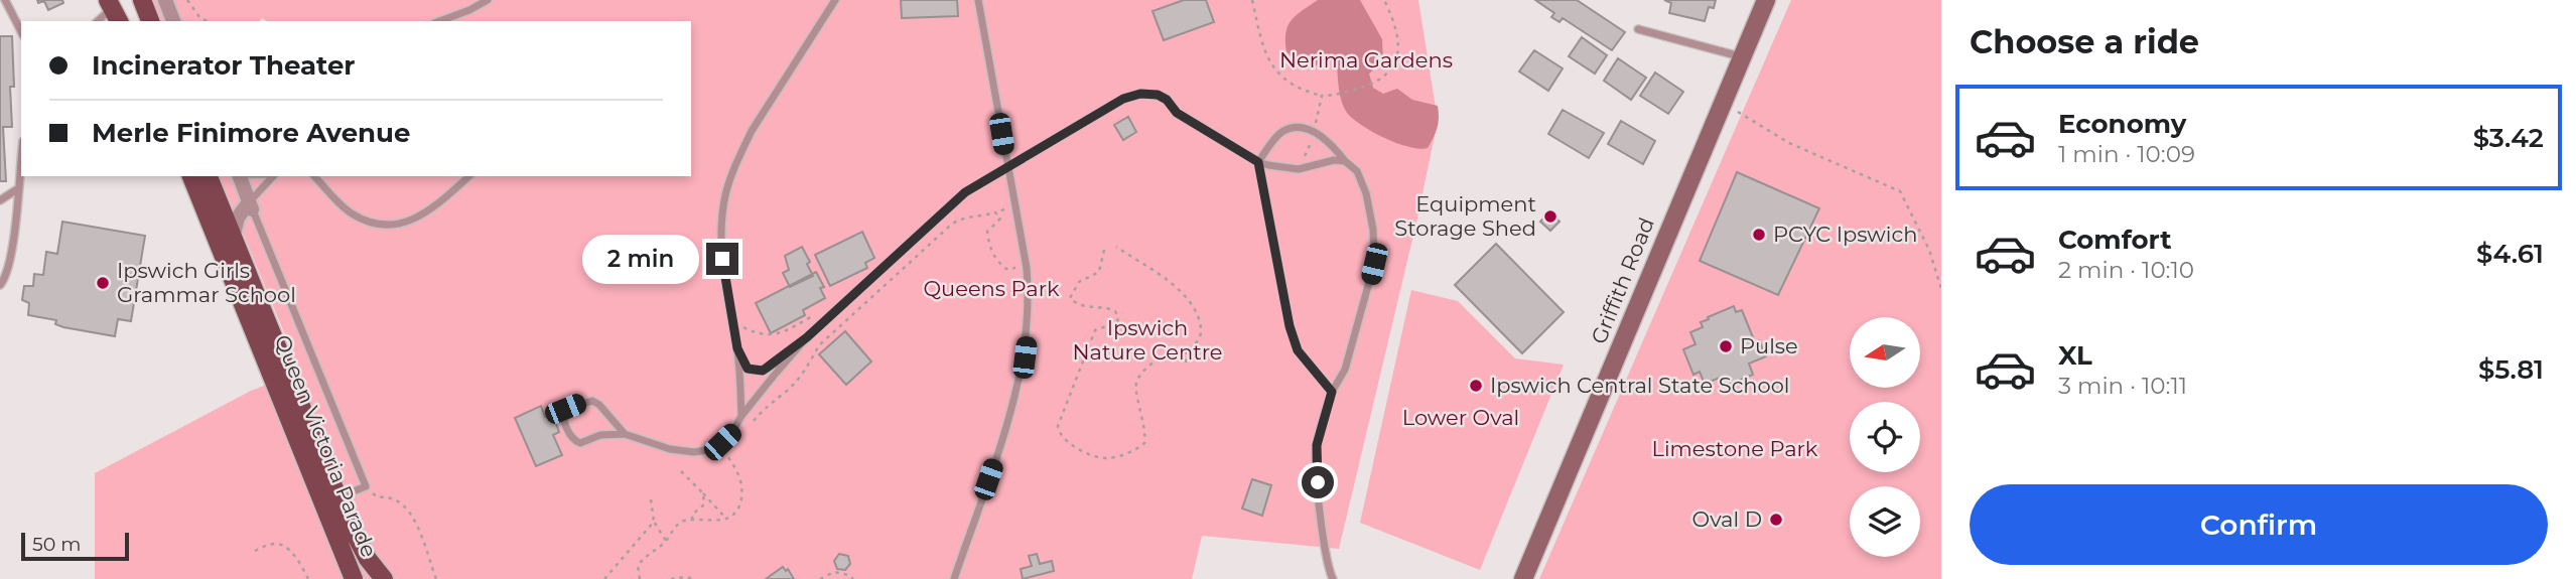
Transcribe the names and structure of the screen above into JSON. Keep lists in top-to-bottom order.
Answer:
{
  "streets": {
    "main road": ["Queen Victoria Parade"],
    "street": ["Griffith Road"]
  },
  "parks": [
    "Nerima Gardens",
    "Queens Park",
    "Ipswich Nature Centre",
    "Lower Oval",
    "Limestone Park"
  ],
  "places": [
    "Equipment Storage Shed",
    "PCYC Ipswich",
    "Ipswich Girls Grammar School",
    "Pulse",
    "Ipswich Central State School",
    "Oval D"
  ],
  "scale_bar": "50 m",
  "north": "left",
  "page": {
    "heading": "Choose a ride",
    "banner": ["Incinerator Theater", "Merle Finimore Avenue"],
    "list": [
      {
        "name": "Economy",
        "note": "1 min · 10:09",
        "value": "$3.42"
      },
      {
        "name": "Comfort",
        "note": "2 min · 10:10",
        "value": "$4.61"
      },
      {
        "name": "XL",
        "note": "3 min · 10:11",
        "value": "$5.81"
      }
    ],
    "bubble": "2 min",
    "buttons": "Confirm",
    "scale": "50 m"
  }
}
